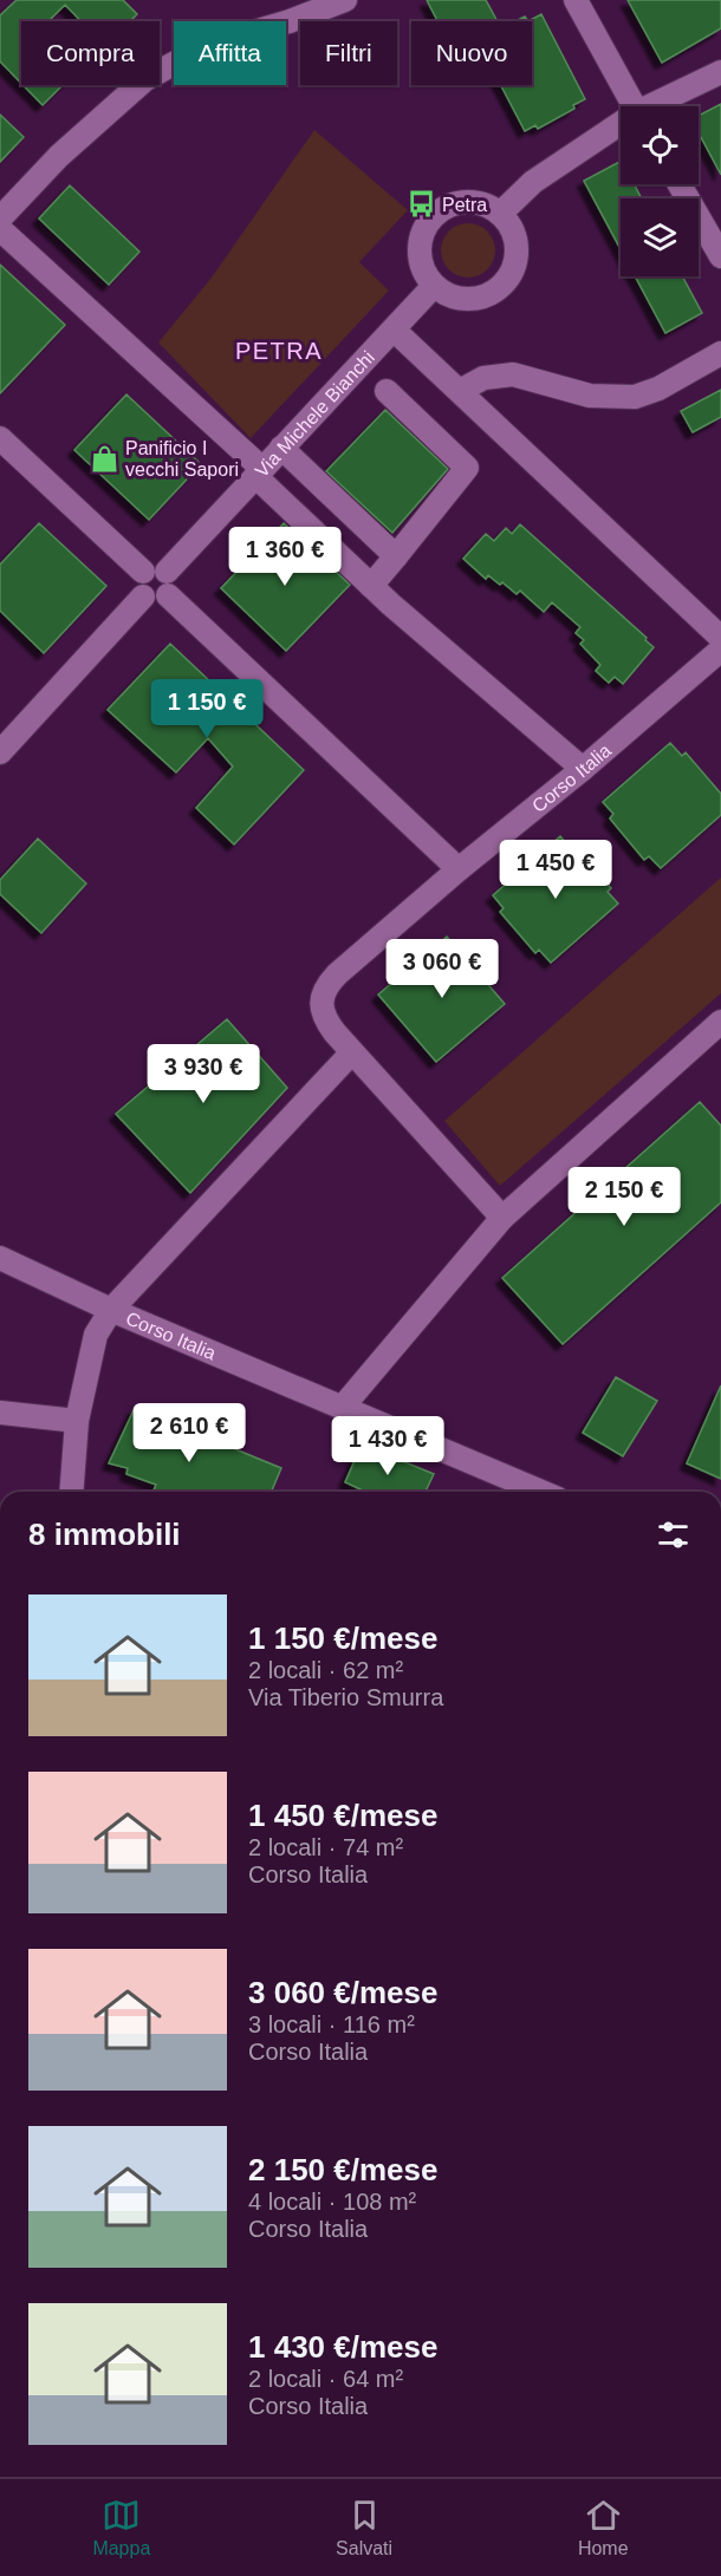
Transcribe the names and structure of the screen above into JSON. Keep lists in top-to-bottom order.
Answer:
{
  "streets": {
    "street": ["Via Michele Bianchi", "Corso Italia"]
  },
  "districts": ["PETRA"],
  "places": {
    "bus stop": ["Petra"],
    "shop": ["Panificio I vecchi Sapori"]
  },
  "page": {
    "chip": [
      "Compra",
      "Affitta",
      "Filtri",
      "Nuovo"
    ],
    "price": [
      "1 360 €",
      "1 150 €",
      "1 450 €",
      "3 060 €",
      "3 930 €",
      "2 150 €",
      "2 610 €",
      "1 430 €"
    ],
    "heading": "8 immobili",
    "list": [
      {
        "name": "1 150 €/mese",
        "note": "2 locali · 62 m² · Via Tiberio Smurra"
      },
      {
        "name": "1 450 €/mese",
        "note": "2 locali · 74 m² · Corso Italia"
      },
      {
        "name": "3 060 €/mese",
        "note": "3 locali · 116 m² · Corso Italia"
      },
      {
        "name": "2 150 €/mese",
        "note": "4 locali · 108 m² · Corso Italia"
      },
      {
        "name": "1 430 €/mese",
        "note": "2 locali · 64 m² · Corso Italia"
      }
    ],
    "tabs": ["Mappa", "Salvati", "Home"]
  }
}
